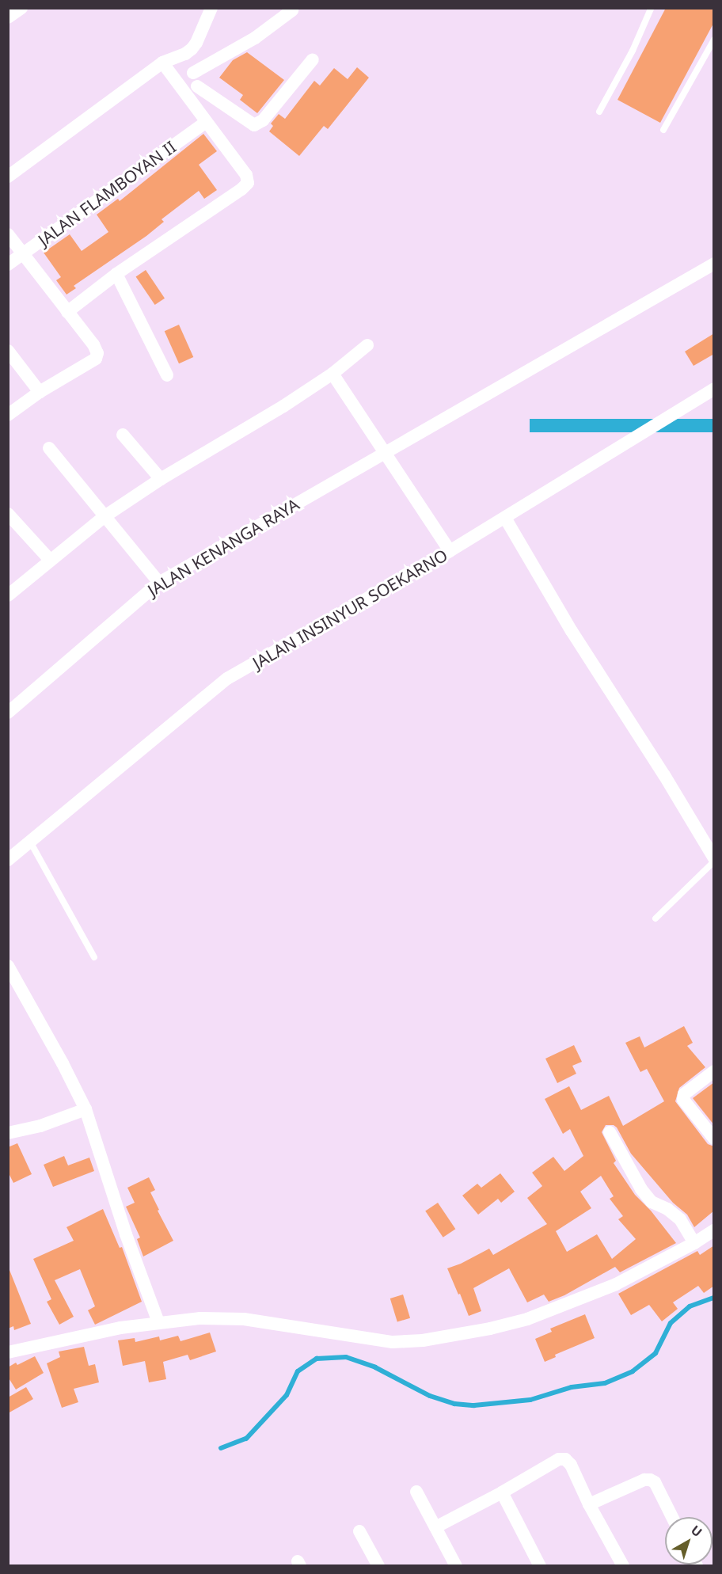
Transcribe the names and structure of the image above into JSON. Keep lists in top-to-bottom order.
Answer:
{
  "streets": {
    "street": ["JALAN FLAMBOYAN II", "JALAN KENANGA RAYA", "JALAN INSINYUR SOEKARNO"]
  },
  "north": "top right"
}
